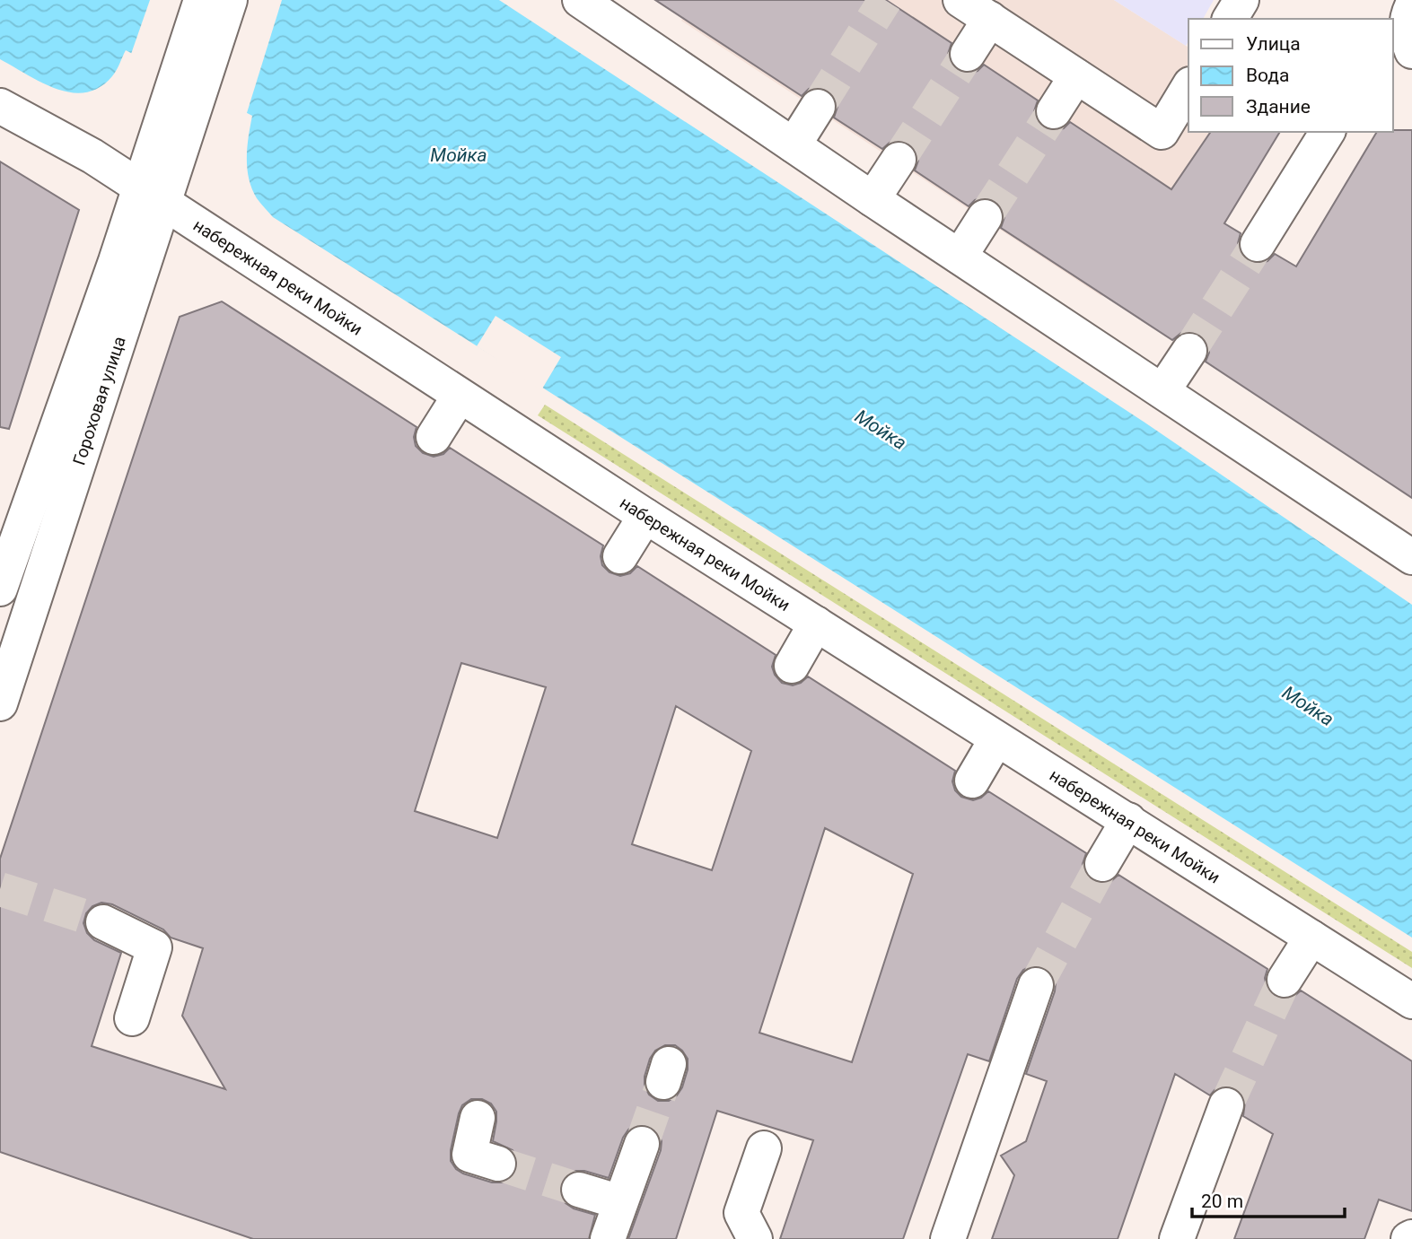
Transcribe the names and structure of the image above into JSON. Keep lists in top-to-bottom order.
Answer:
{
  "streets": {
    "street": ["набережная реки Мойки", "Гороховая улица"]
  },
  "crossings": [
    ["набережная реки Мойки", "Гороховая улица"]
  ],
  "water": ["Мойка"],
  "legend": ["Улица", "Вода", "Здание"],
  "scale_bar": "20 m"
}
